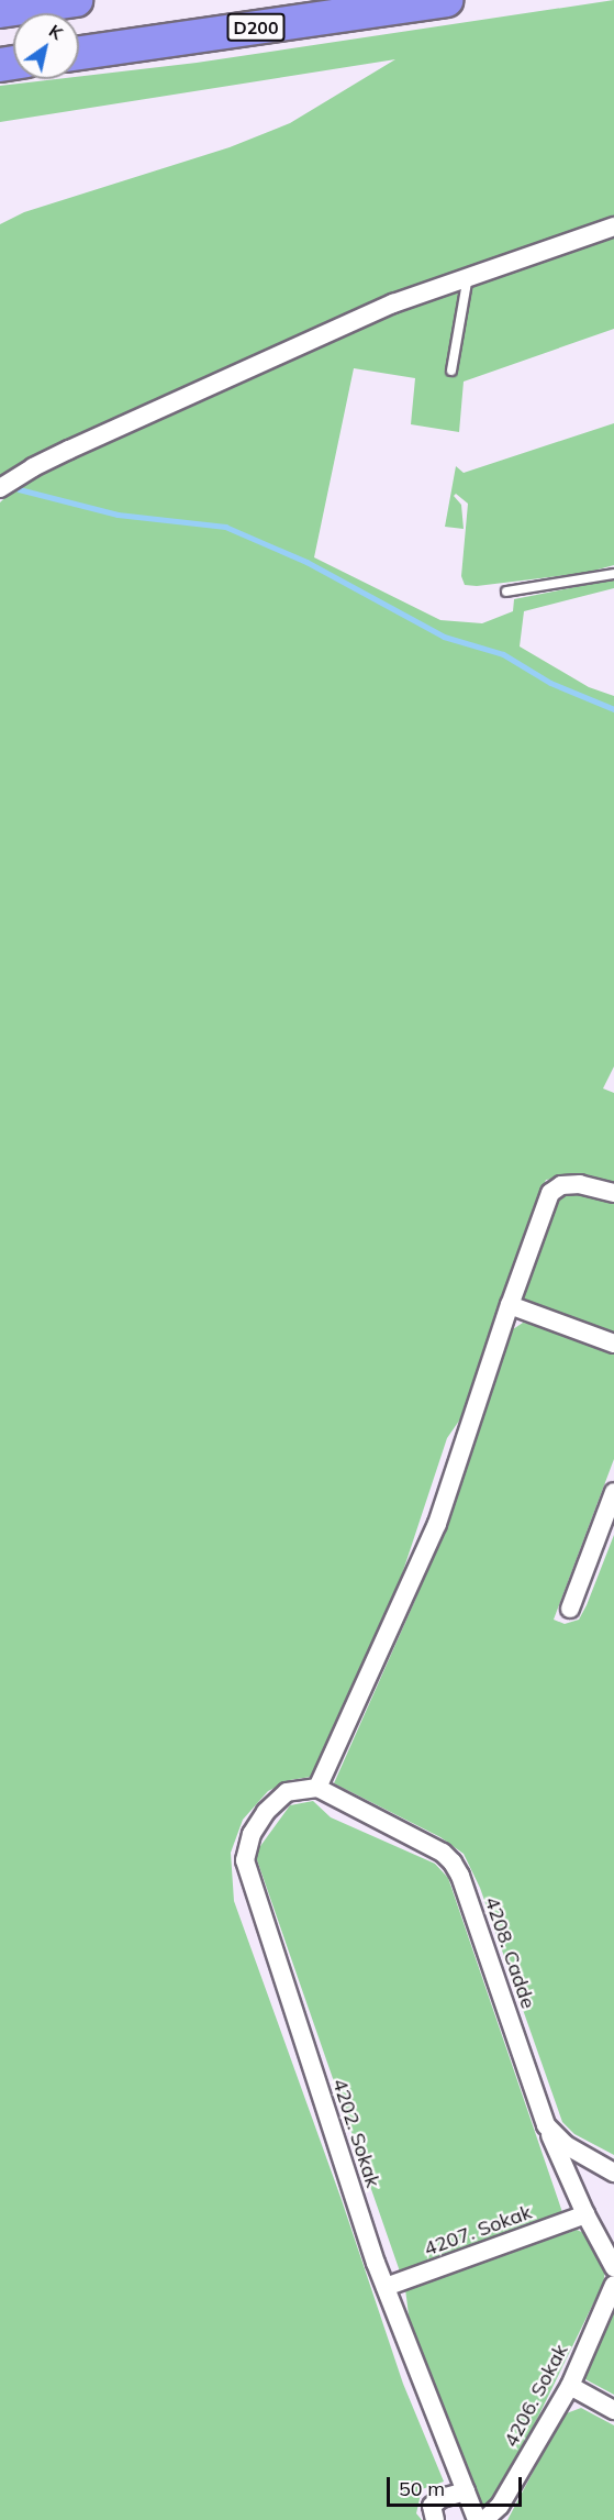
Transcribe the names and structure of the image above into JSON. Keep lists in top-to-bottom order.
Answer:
{
  "streets": {
    "highway": ["D200"],
    "street": [
      "4208. Cadde",
      "4202. Sokak",
      "4207. Sokak",
      "4206. Sokak"
    ]
  },
  "crossings": [
    ["4208. Cadde", "4202. Sokak"],
    ["4202. Sokak", "4207. Sokak"]
  ],
  "scale_bar": "50 m",
  "north": "top right"
}
